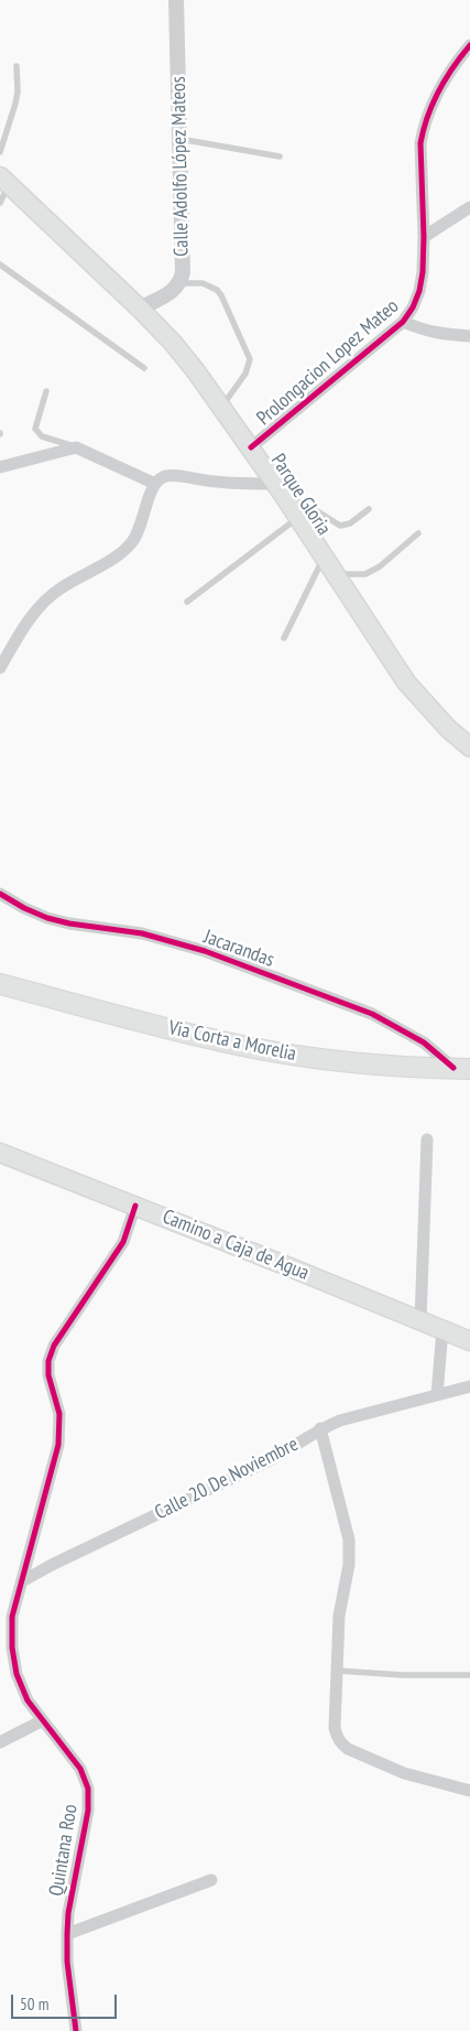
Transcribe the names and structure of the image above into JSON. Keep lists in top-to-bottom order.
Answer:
{
  "streets": {
    "main road": ["Parque Gloria", "Via Corta a Morelia", "Camino a Caja de Agua"],
    "street": [
      "Calle Adolfo López Mateos",
      "Prolongacion Lopez Mateo",
      "Jacarandas",
      "Calle 20 De Noviembre",
      "Quintana Roo"
    ]
  },
  "crossings": [
    ["Calle Adolfo López Mateos", "Parque Gloria"],
    ["Prolongacion Lopez Mateo", "Parque Gloria"],
    ["Jacarandas", "Via Corta a Morelia"],
    ["Camino a Caja de Agua", "Quintana Roo"],
    ["Calle 20 De Noviembre", "Quintana Roo"]
  ],
  "scale_bar": "50 m"
}
